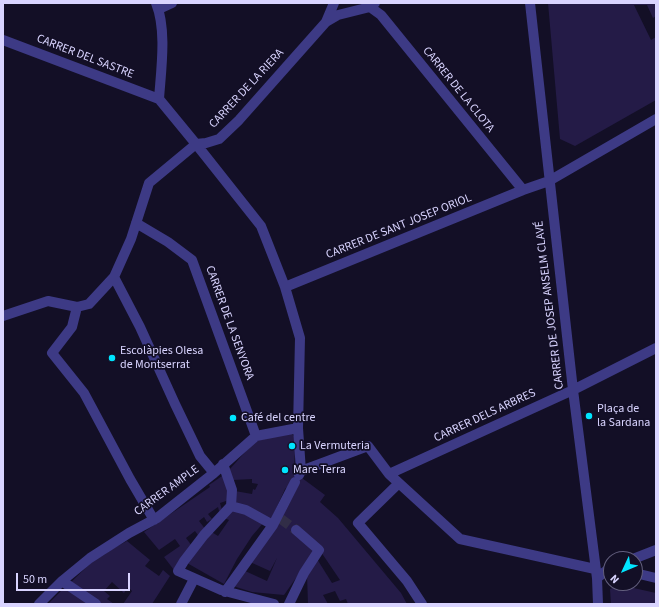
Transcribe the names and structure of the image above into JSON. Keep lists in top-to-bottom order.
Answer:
{
  "streets": {
    "street": [
      "CARRER DEL SASTRE",
      "CARRER DE LA RIERA",
      "CARRER DE LA CLOTA",
      "CARRER DE SANT JOSEP ORIOL",
      "CARRER DE JOSEP ANSELM CLAVÉ",
      "CARRER DE LA SENYORA",
      "CARRER DELS ARBRES",
      "CARRER AMPLE"
    ]
  },
  "crossings": [
    ["CARRER DE LA RIERA", "CARRER DE LA CLOTA"],
    ["CARRER DE LA RIERA", "CARRER DE LA SENYORA"],
    ["CARRER DE LA CLOTA", "CARRER DE SANT JOSEP ORIOL"],
    ["CARRER DE SANT JOSEP ORIOL", "CARRER DE JOSEP ANSELM CLAVÉ"],
    ["CARRER DE JOSEP ANSELM CLAVÉ", "CARRER DELS ARBRES"],
    ["CARRER DE LA SENYORA", "CARRER AMPLE"]
  ],
  "places": [
    "Escolàpies Olesa de Montserrat",
    "Plaça de la Sardana",
    "Café del centre",
    "La Vermuteria",
    "Mare Terra"
  ],
  "scale_bar": "50 m",
  "north": "bottom left"
}
